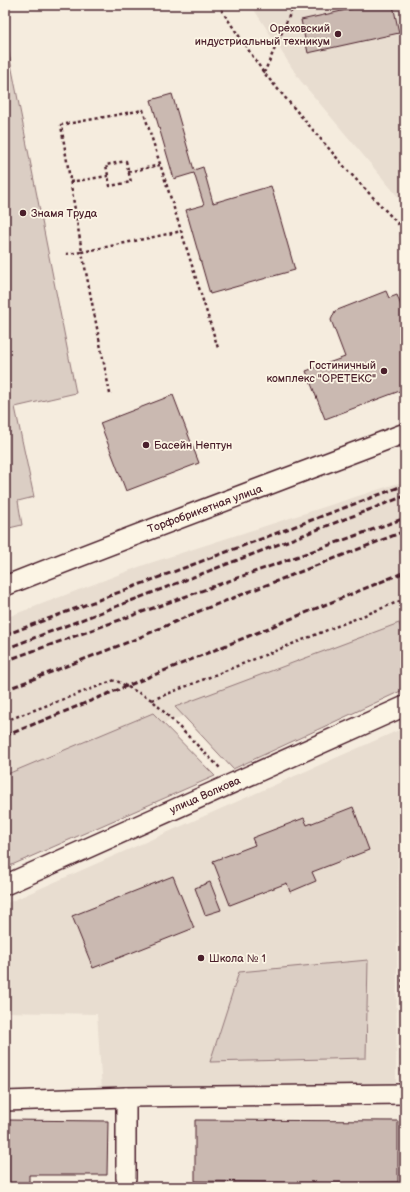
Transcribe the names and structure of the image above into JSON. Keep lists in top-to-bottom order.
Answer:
{
  "streets": {
    "street": ["Торфобрикетная улица", "улица Волкова"]
  },
  "places": [
    "Ореховский индустриальный техникум",
    "Знамя Труда",
    "Гостиничный комплекс \"ОРЕТЕКС\"",
    "Басейн Нептун",
    "Школа № 1"
  ]
}
